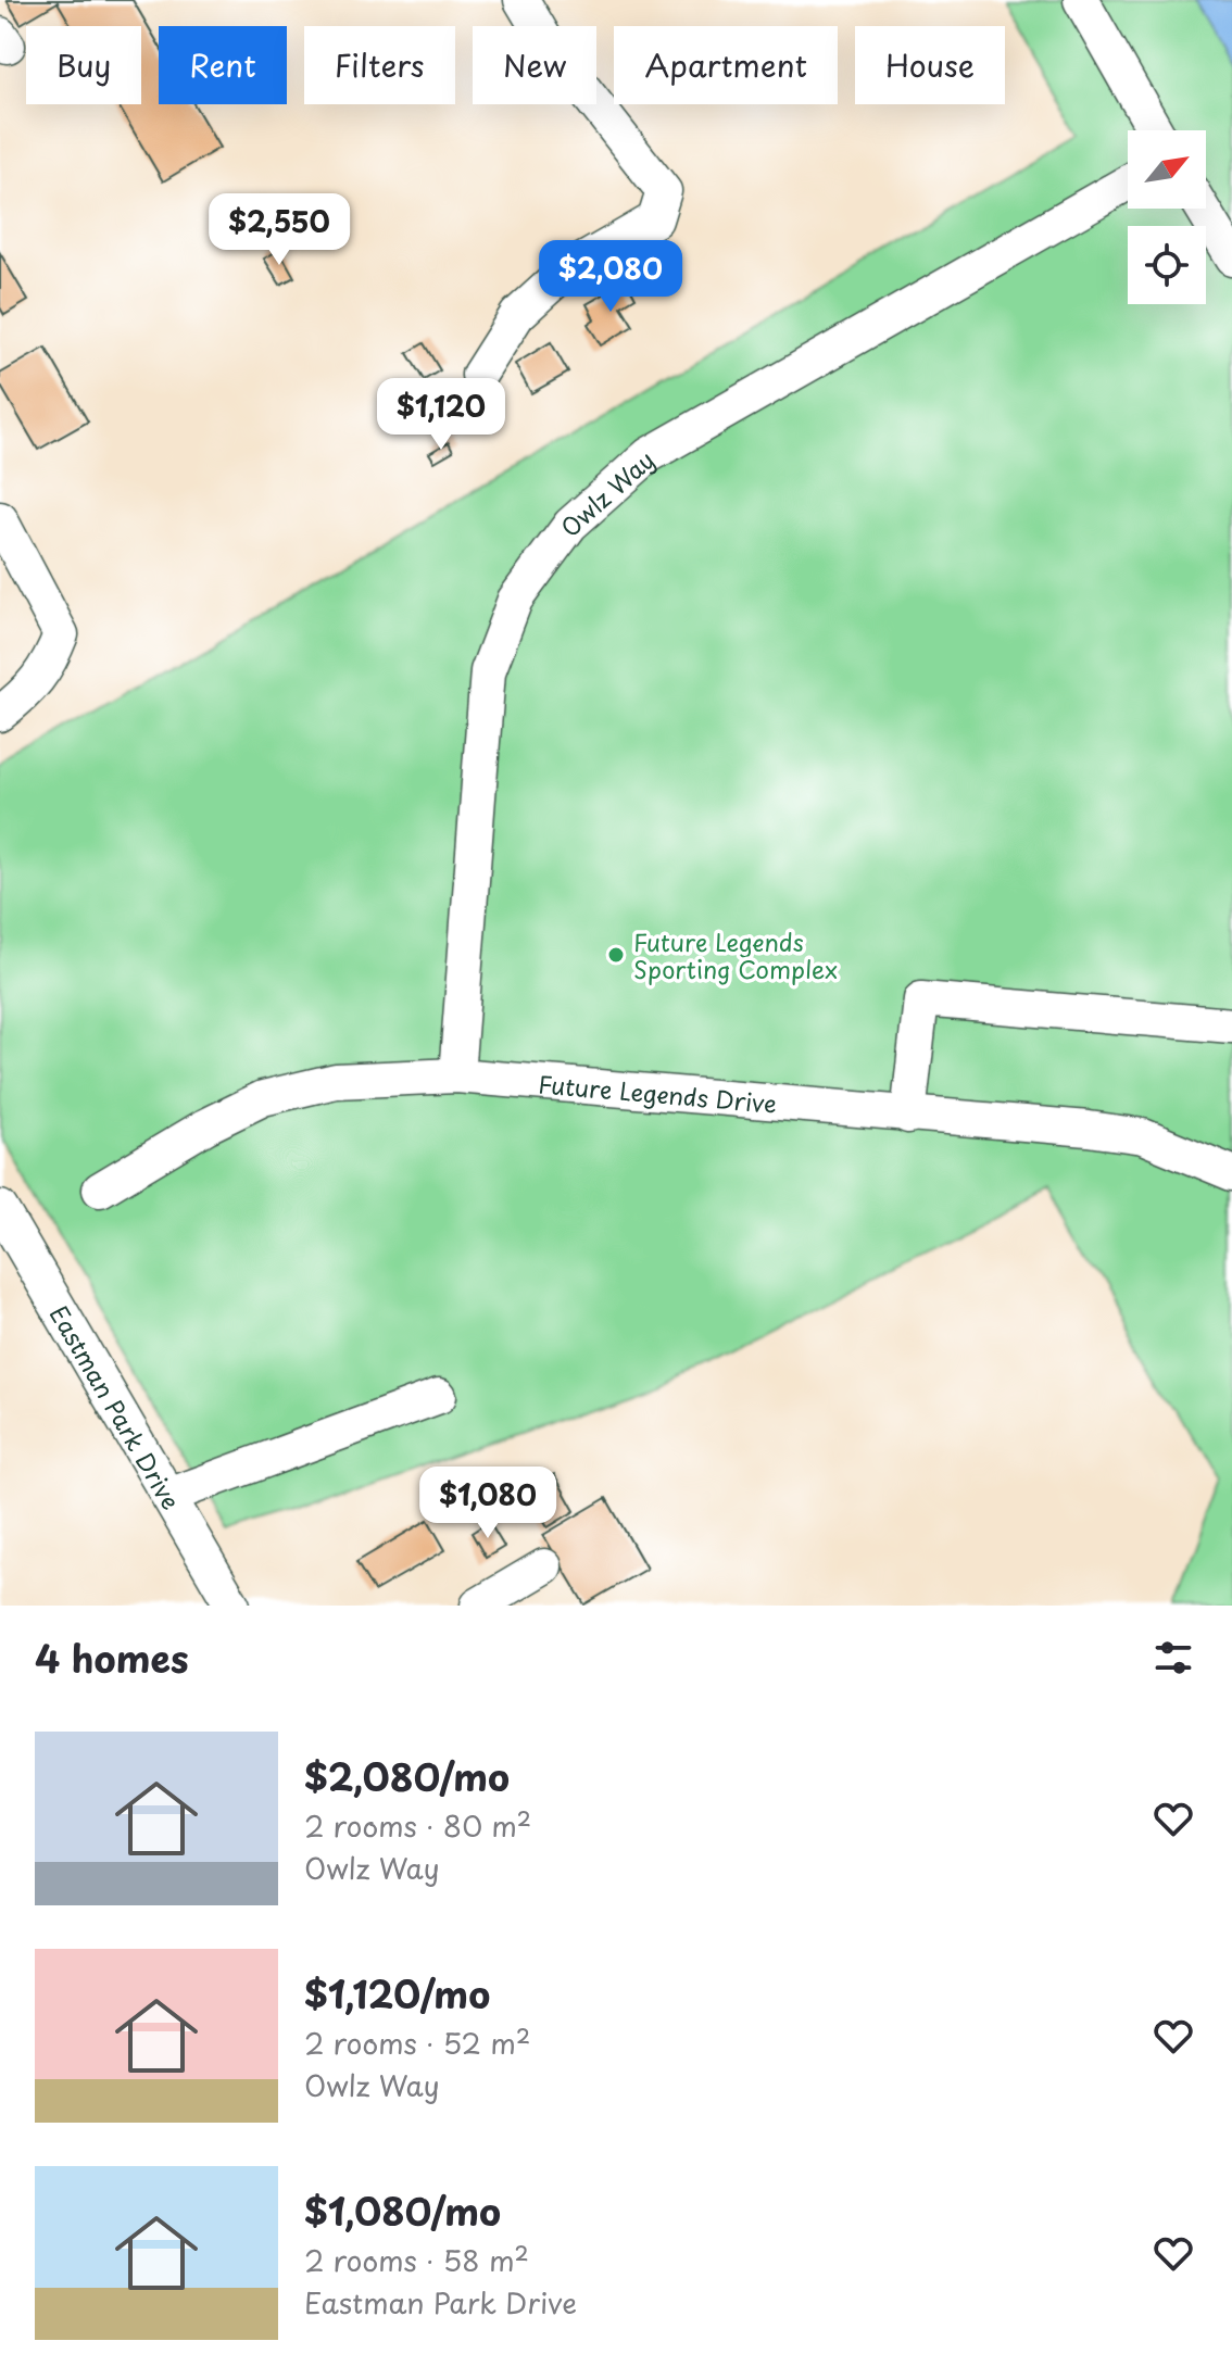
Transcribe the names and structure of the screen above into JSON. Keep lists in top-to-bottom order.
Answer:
{
  "streets": {
    "street": ["Owlz Way", "Future Legends Drive", "Eastman Park Drive"]
  },
  "crossings": [
    ["Owlz Way", "Future Legends Drive"]
  ],
  "places": ["Future Legends Sporting Complex"],
  "north": "top right",
  "page": {
    "chip": [
      "Buy",
      "Rent",
      "Filters",
      "New",
      "Apartment",
      "House"
    ],
    "price": [
      "$2,550",
      "$2,080",
      "$1,120",
      "$1,080"
    ],
    "heading": "4 homes",
    "list": [
      {
        "name": "$2,080/mo",
        "note": "2 rooms · 80 m² · Owlz Way"
      },
      {
        "name": "$1,120/mo",
        "note": "2 rooms · 52 m² · Owlz Way"
      },
      {
        "name": "$1,080/mo",
        "note": "2 rooms · 58 m² · Eastman Park Drive"
      }
    ]
  }
}
